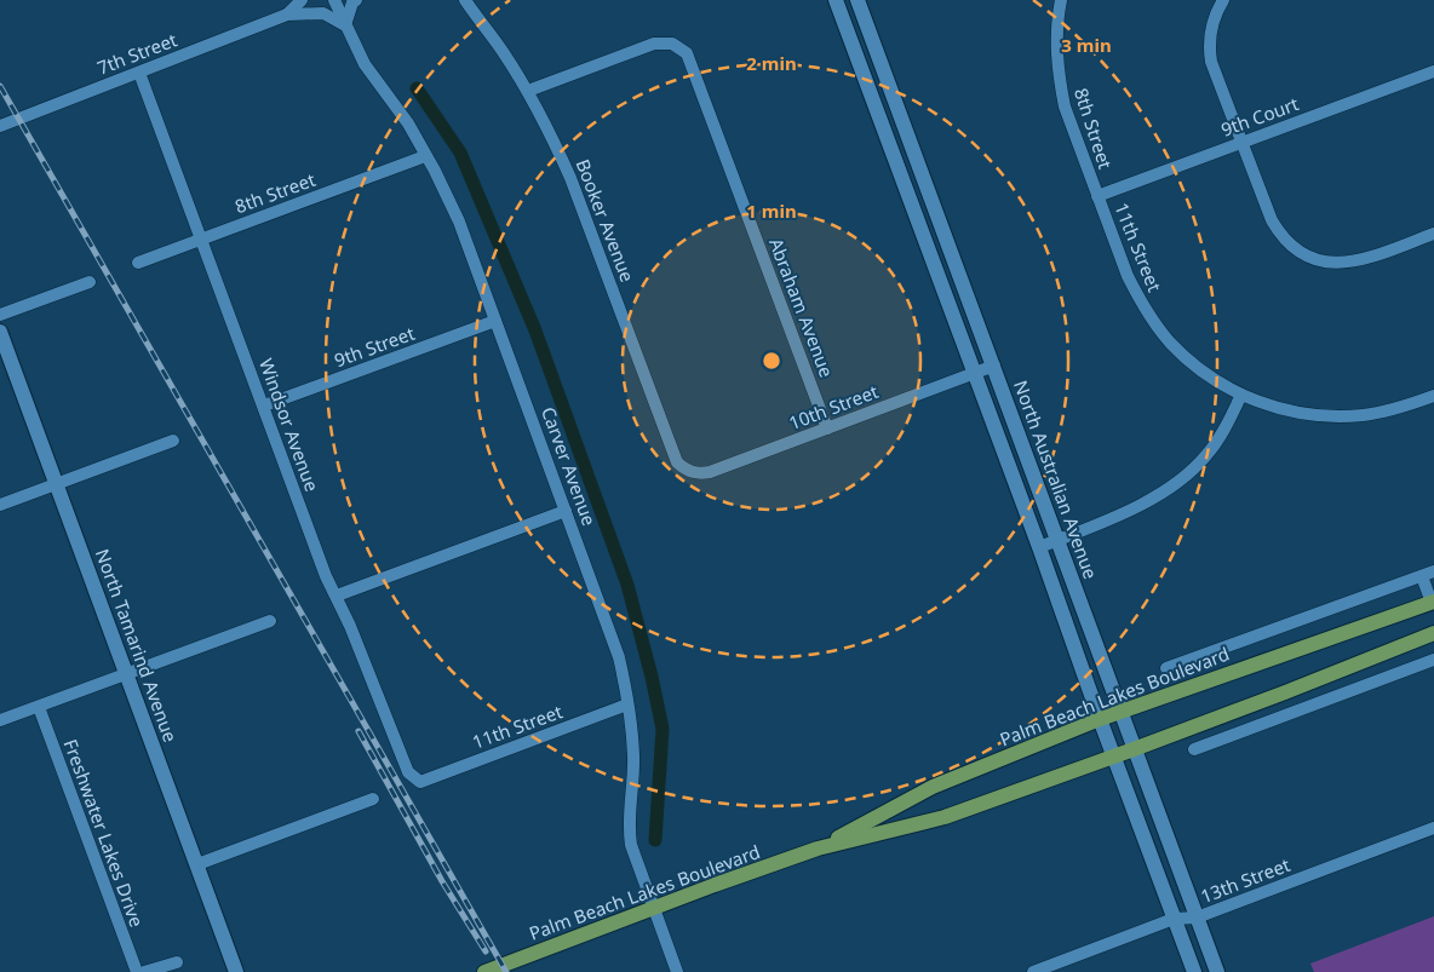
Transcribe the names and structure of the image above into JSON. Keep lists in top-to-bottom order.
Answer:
{
  "streets": {
    "main road": ["North Australian Avenue", "North Tamarind Avenue", "Palm Beach Lakes Boulevard"],
    "street": [
      "7th Street",
      "9th Court",
      "8th Street",
      "Booker Avenue",
      "11th Street",
      "Abraham Avenue",
      "9th Street",
      "10th Street",
      "Windsor Avenue",
      "Carver Avenue",
      "Freshwater Lakes Drive",
      "13th Street"
    ]
  },
  "crossings": [
    ["7th Street", "Windsor Avenue"],
    ["7th Street", "Carver Avenue"],
    ["9th Court", "8th Street"],
    ["9th Court", "11th Street"],
    ["8th Street", "11th Street"],
    ["8th Street", "Windsor Avenue"],
    ["8th Street", "Carver Avenue"],
    ["Booker Avenue", "Abraham Avenue"],
    ["Booker Avenue", "10th Street"],
    ["11th Street", "Windsor Avenue"],
    ["11th Street", "Carver Avenue"],
    ["Abraham Avenue", "10th Street"],
    ["9th Street", "Windsor Avenue"],
    ["9th Street", "Carver Avenue"],
    ["10th Street", "North Australian Avenue"],
    ["Carver Avenue", "Palm Beach Lakes Boulevard"],
    ["North Australian Avenue", "Palm Beach Lakes Boulevard"],
    ["North Australian Avenue", "13th Street"]
  ],
  "rings": ["3 min", "2 min", "1 min"]
}
